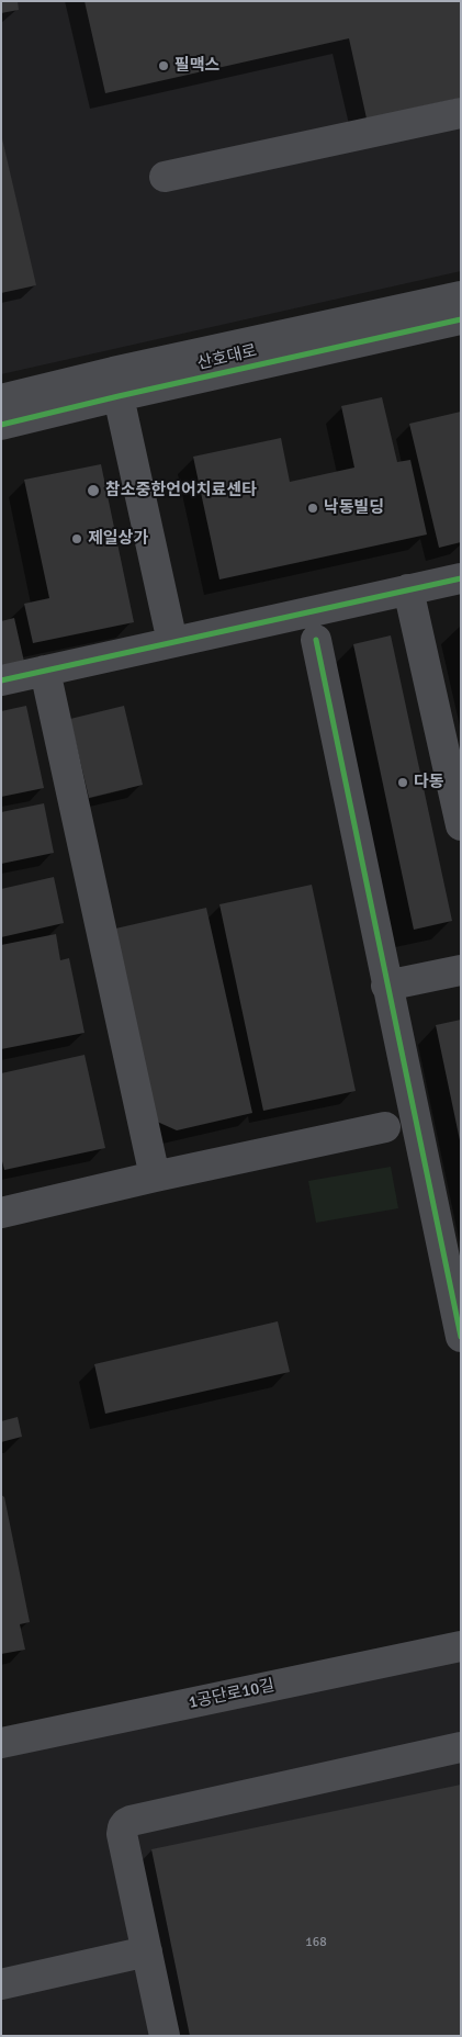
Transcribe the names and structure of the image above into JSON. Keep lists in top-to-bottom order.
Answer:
{
  "streets": {
    "street": ["산호대로", "1공단로10길"]
  },
  "places": [
    "필맥스",
    "참소중한언어치료센타",
    "낙동빌딩",
    "제일상가",
    "다동"
  ],
  "house_numbers": ["168"]
}
